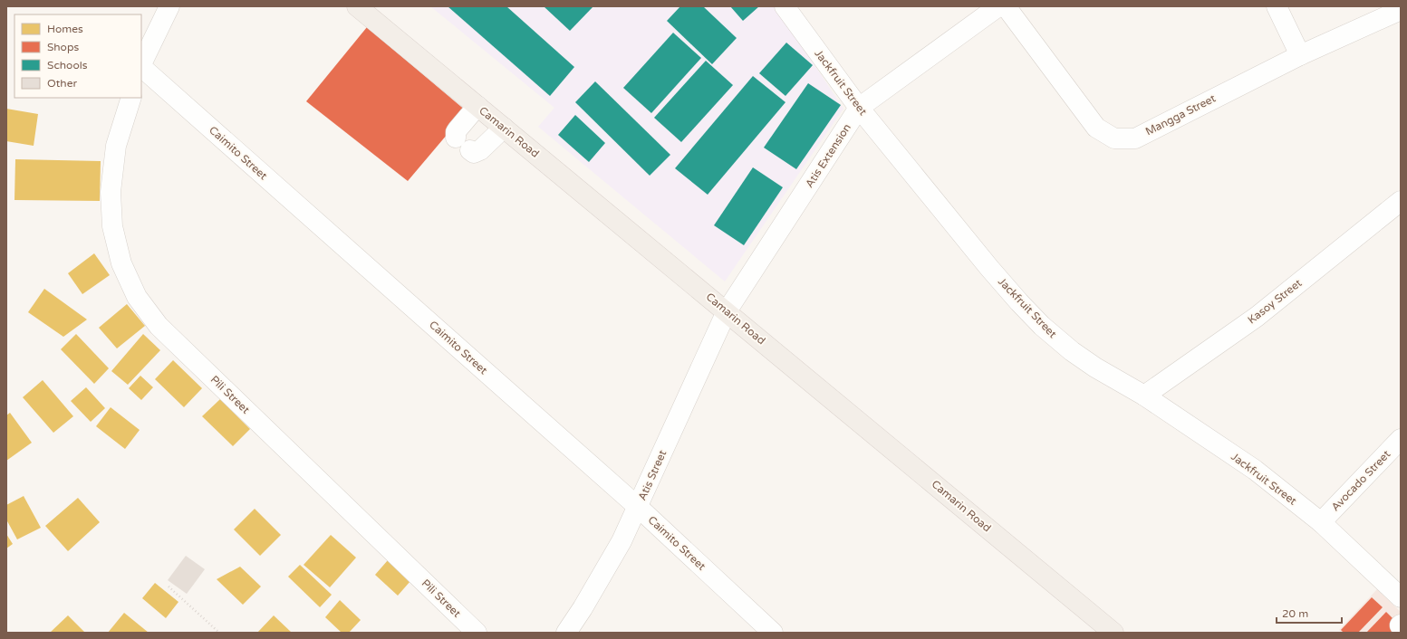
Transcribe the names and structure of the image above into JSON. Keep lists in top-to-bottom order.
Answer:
{
  "streets": {
    "main road": ["Camarin Road"],
    "street": [
      "Jackfruit Street",
      "Mangga Street",
      "Caimito Street",
      "Atis Extension",
      "Kasoy Street",
      "Pili Street",
      "Atis Street",
      "Avocado Street"
    ]
  },
  "crossings": [
    ["Jackfruit Street", "Atis Extension"],
    ["Jackfruit Street", "Kasoy Street"],
    ["Jackfruit Street", "Avocado Street"],
    ["Camarin Road", "Atis Extension"],
    ["Camarin Road", "Atis Street"],
    ["Caimito Street", "Atis Street"],
    ["Atis Extension", "Atis Street"]
  ],
  "legend": [
    "Homes",
    "Shops",
    "Schools",
    "Other"
  ],
  "scale_bar": "20 m"
}
